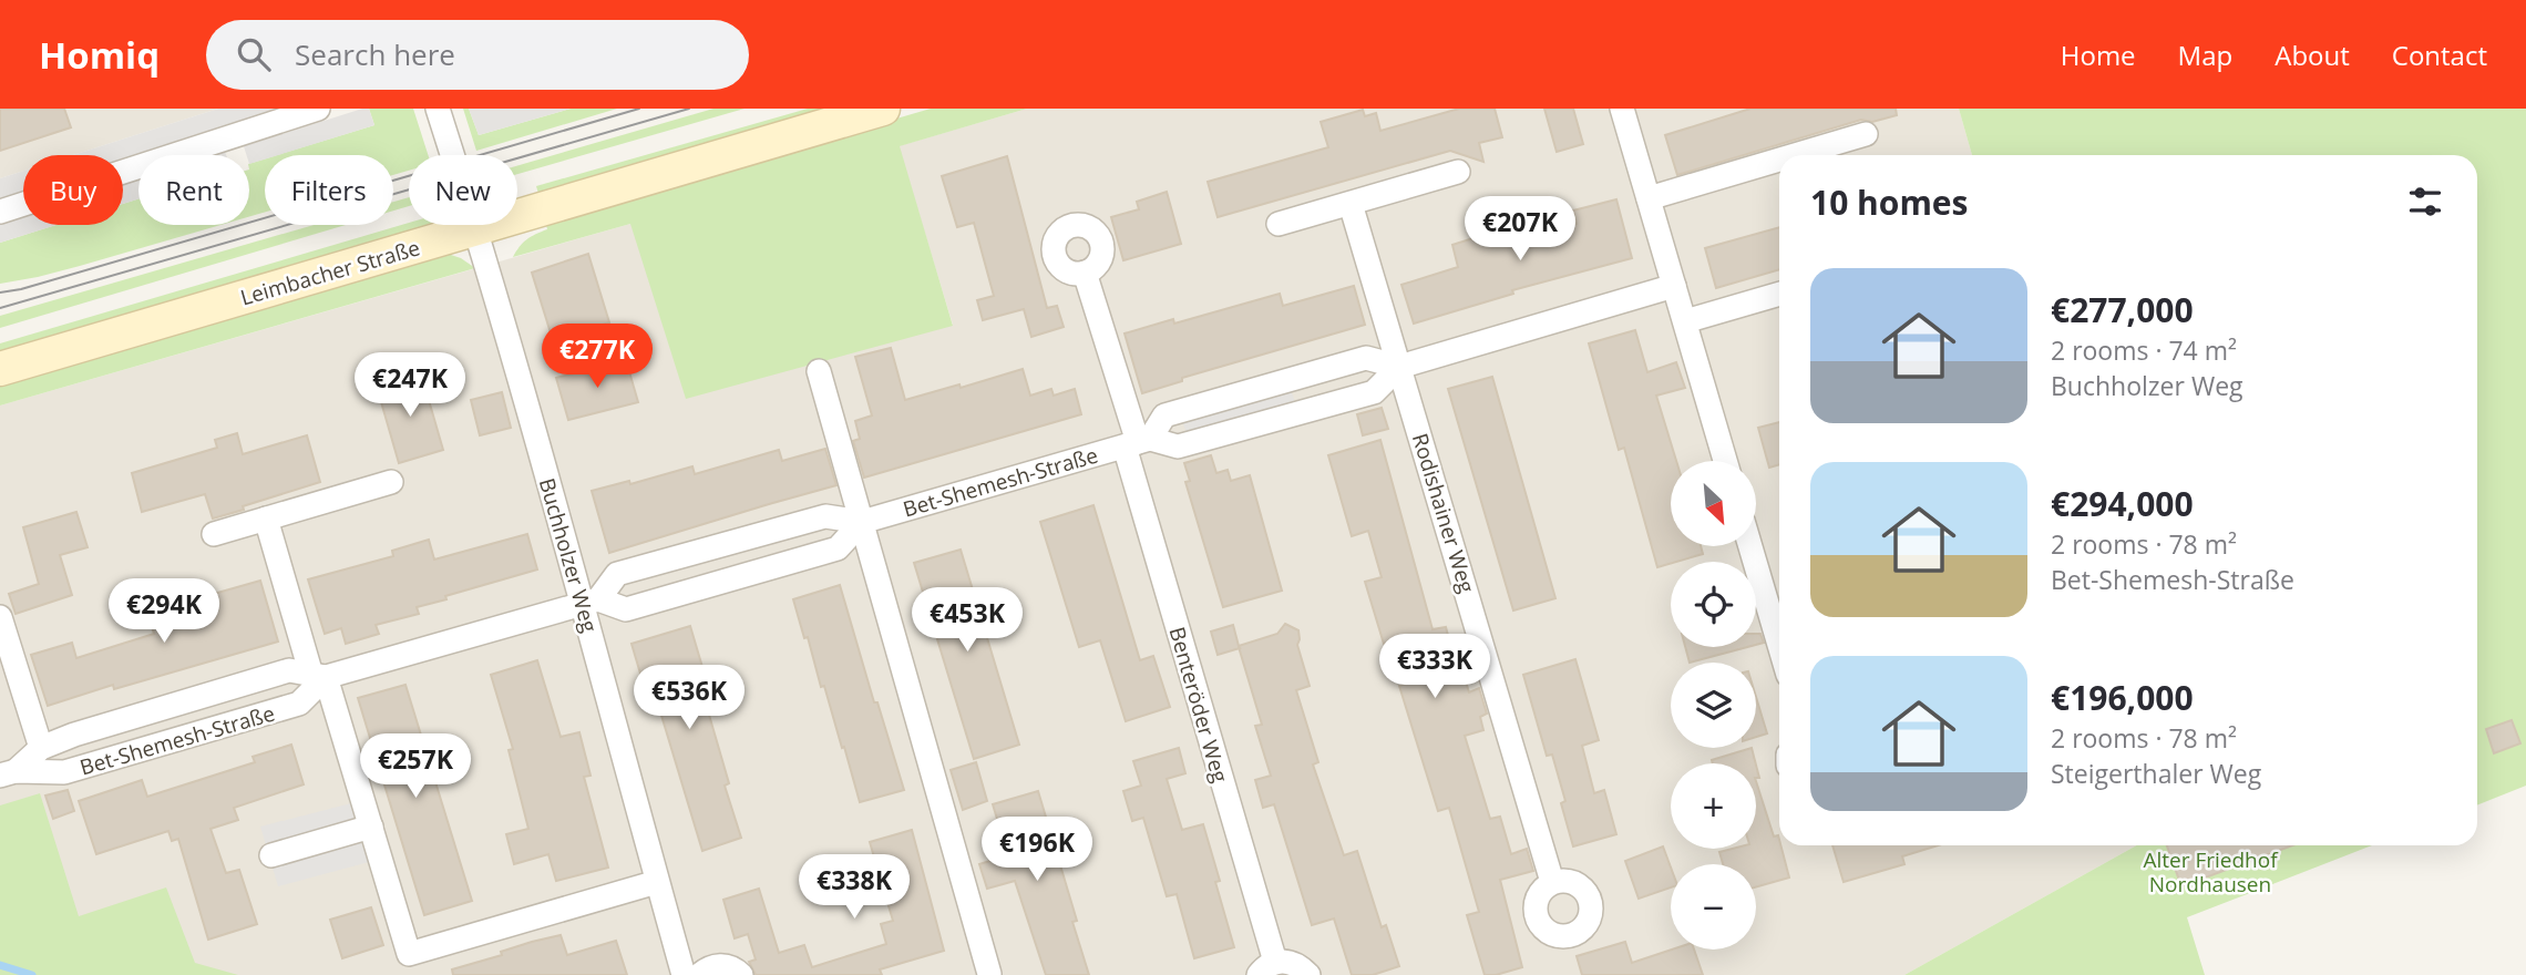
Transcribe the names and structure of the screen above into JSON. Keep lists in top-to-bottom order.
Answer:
{
  "streets": {
    "street": [
      "Leimbacher Straße",
      "Bet-Shemesh-Straße",
      "Rodishainer Weg",
      "Buchholzer Weg",
      "Benteröder Weg"
    ]
  },
  "crossings": [
    ["Leimbacher Straße", "Buchholzer Weg"],
    ["Bet-Shemesh-Straße", "Rodishainer Weg"],
    ["Bet-Shemesh-Straße", "Buchholzer Weg"],
    ["Bet-Shemesh-Straße", "Benteröder Weg"]
  ],
  "parks": ["Alter Friedhof Nordhausen"],
  "north": "bottom right",
  "page": {
    "header": "Homiq",
    "search": "Search here",
    "nav": [
      "Home",
      "Map",
      "About",
      "Contact"
    ],
    "chip": [
      "Buy",
      "Rent",
      "Filters",
      "New"
    ],
    "heading": "10 homes",
    "price": [
      "€207K",
      "€277K",
      "€247K",
      "€294K",
      "€453K",
      "€333K",
      "€536K",
      "€257K",
      "€196K",
      "€338K"
    ],
    "list": [
      {
        "name": "€277,000",
        "note": "2 rooms · 74 m² · Buchholzer Weg"
      },
      {
        "name": "€294,000",
        "note": "2 rooms · 78 m² · Bet-Shemesh-Straße"
      },
      {
        "name": "€196,000",
        "note": "2 rooms · 78 m² · Steigerthaler Weg"
      }
    ],
    "map_buttons": ["+", "−"]
  }
}
